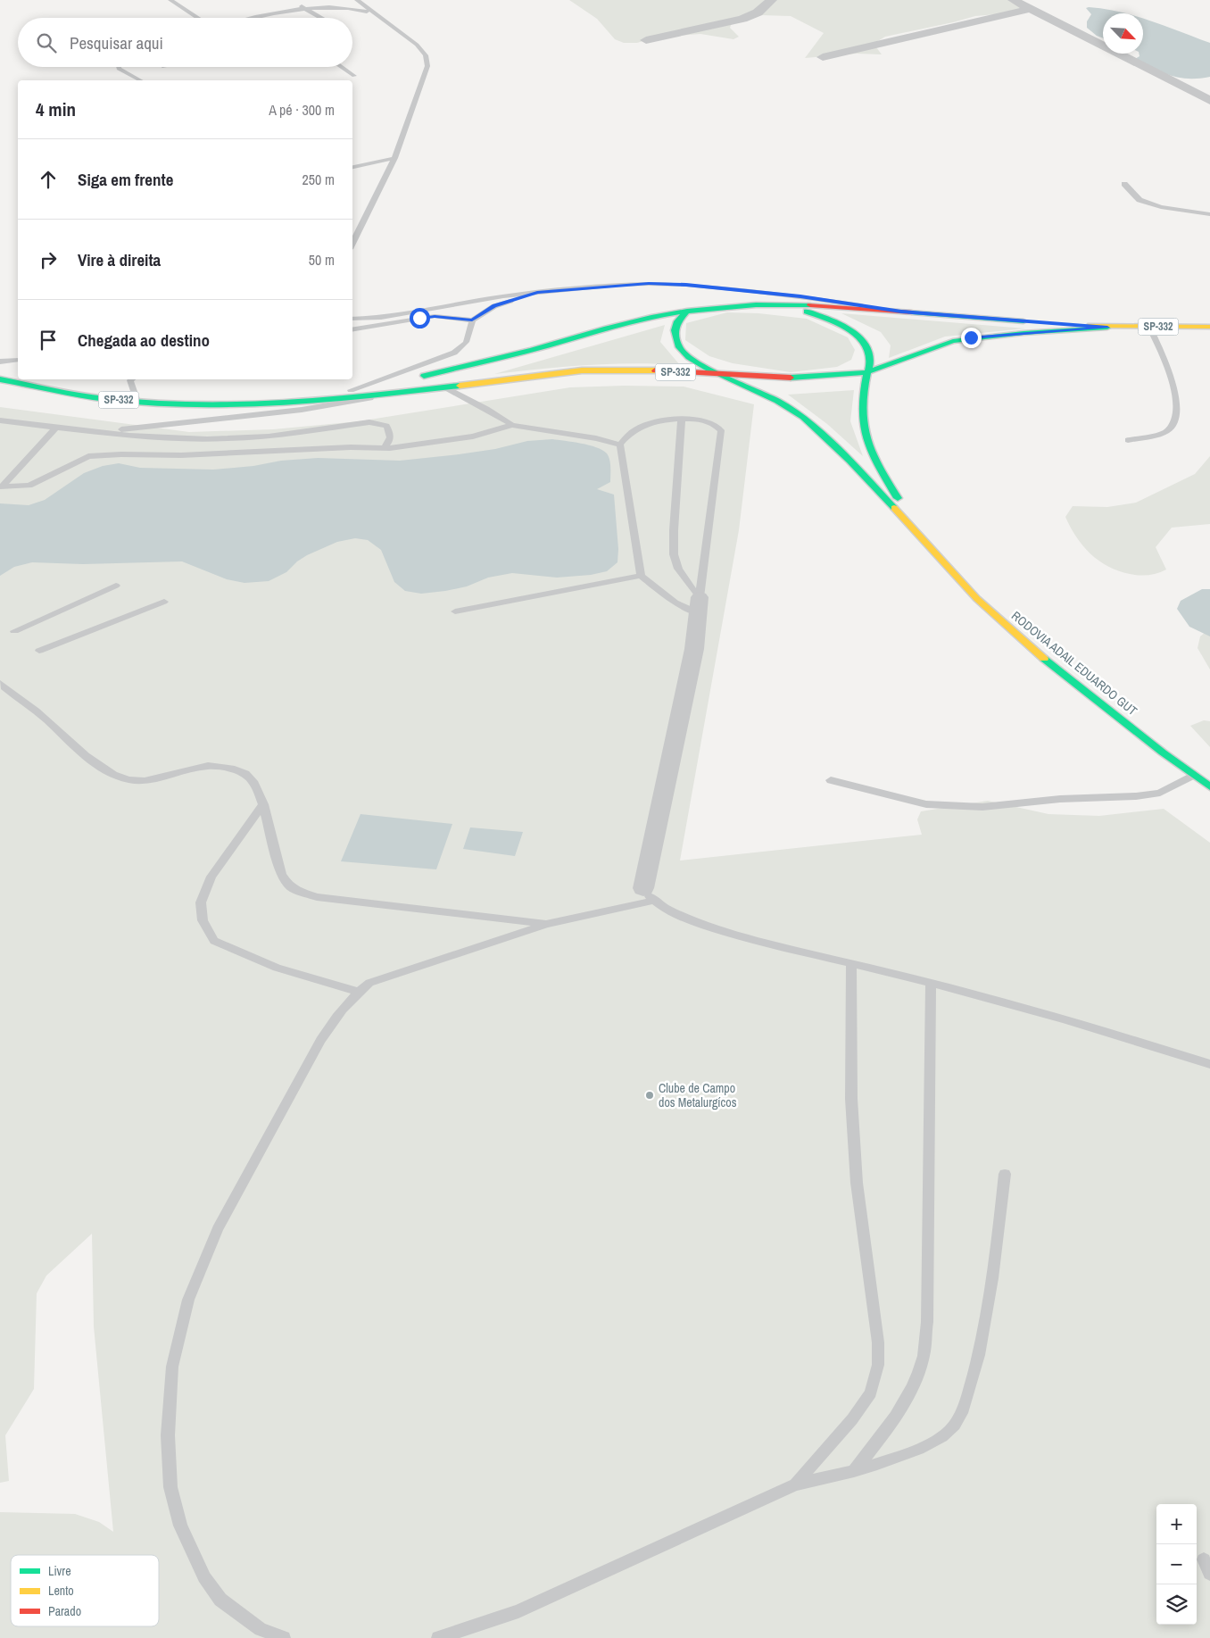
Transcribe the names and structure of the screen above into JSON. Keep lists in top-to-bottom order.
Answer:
{
  "streets": {
    "main road": ["SP-332", "RODOVIA ADAIL EDUARDO GUT"]
  },
  "crossings": [
    ["SP-332", "RODOVIA ADAIL EDUARDO GUT"]
  ],
  "places": ["Clube de Campo dos Metalurgícos"],
  "legend": ["Livre", "Lento", "Parado"],
  "north": "bottom right",
  "page": {
    "search": "Pesquisar aqui",
    "heading": ["4 min", "A pé · 300 m"],
    "list": [
      ["Siga em frente", "250 m"],
      ["Vire à direita", "50 m"],
      "Chegada ao destino"
    ],
    "map_buttons": ["+", "−"]
  }
}
